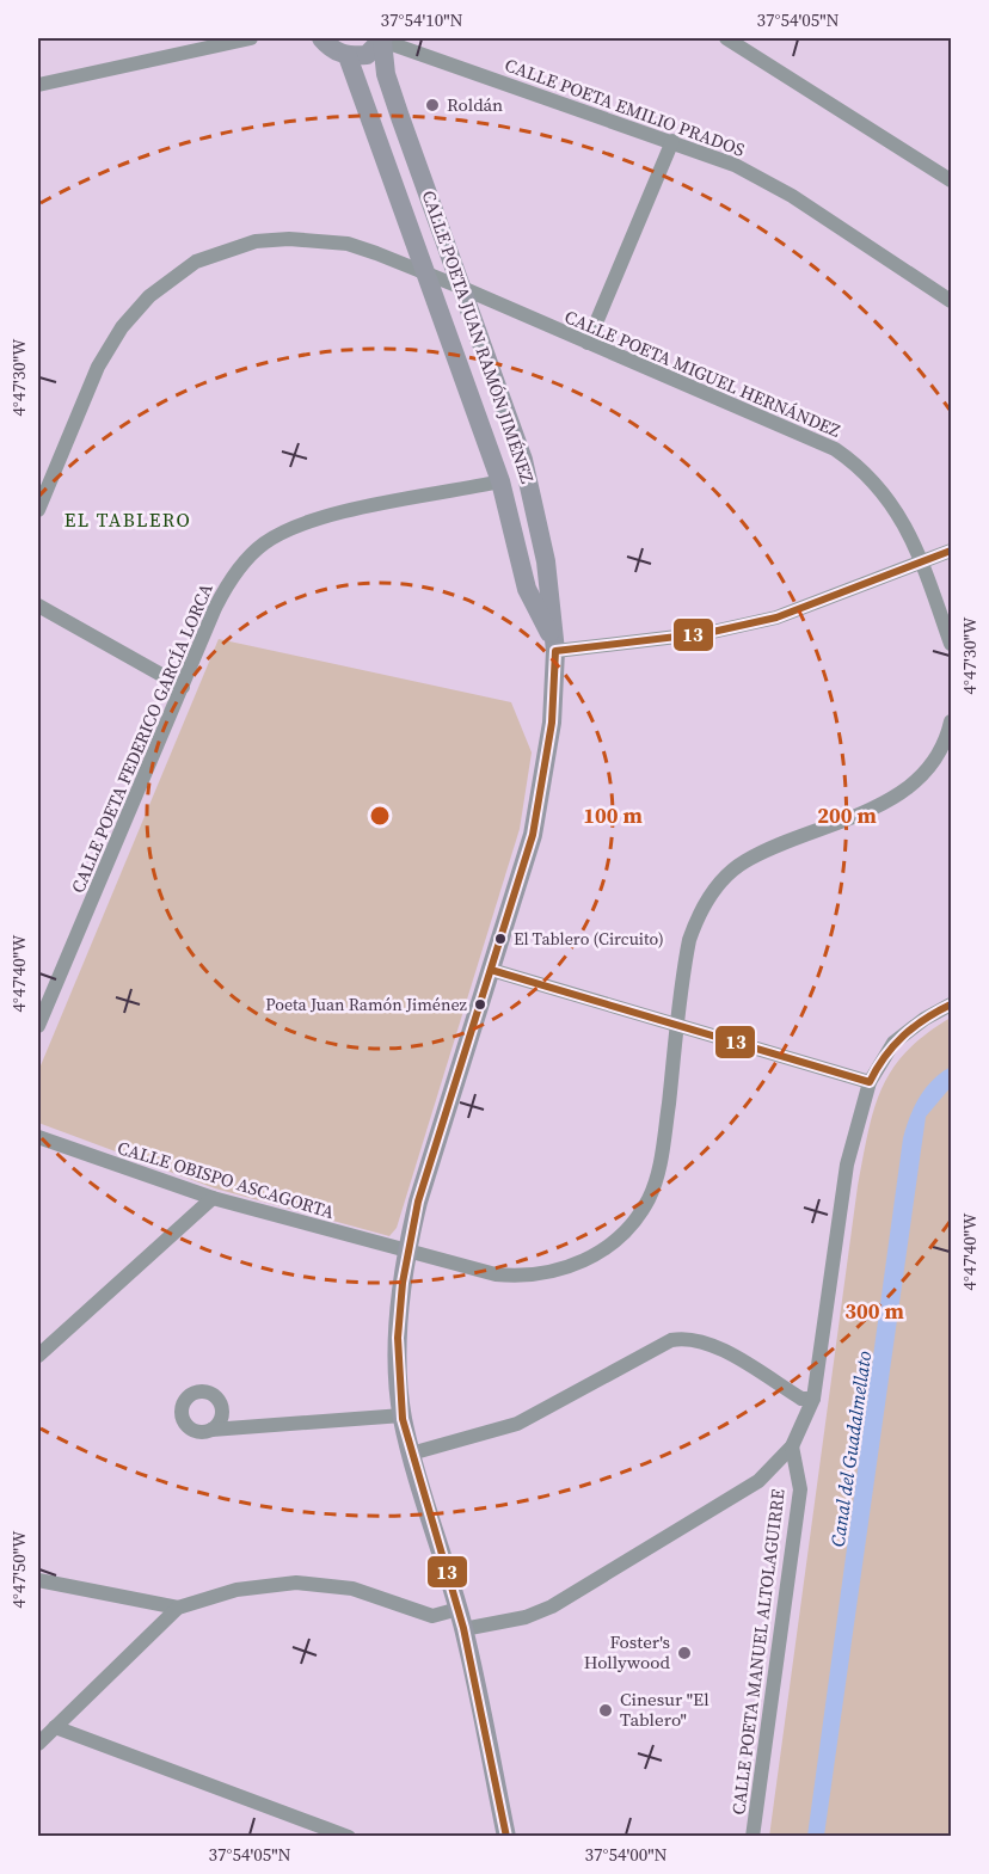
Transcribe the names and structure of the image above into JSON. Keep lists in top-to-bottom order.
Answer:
{
  "streets": {
    "main road": ["CALLE POETA JUAN RAMÓN JIMÉNEZ"],
    "street": [
      "CALLE POETA EMILIO PRADOS",
      "CALLE POETA MIGUEL HERNÁNDEZ",
      "CALLE POETA FEDERICO GARCÍA LORCA",
      "CALLE OBISPO ASCAGORTA",
      "CALLE POETA MANUEL ALTOLAGUIRRE"
    ]
  },
  "crossings": [
    ["CALLE POETA EMILIO PRADOS", "CALLE POETA JUAN RAMÓN JIMÉNEZ"],
    ["CALLE POETA JUAN RAMÓN JIMÉNEZ", "CALLE POETA MIGUEL HERNÁNDEZ"],
    ["CALLE POETA JUAN RAMÓN JIMÉNEZ", "CALLE POETA FEDERICO GARCÍA LORCA"]
  ],
  "districts": ["EL TABLERO"],
  "water": ["Canal del Guadalmellato"],
  "places": [
    "Roldán",
    "El Tablero (Circuito)",
    "Poeta Juan Ramón Jiménez",
    "Foster's Hollywood",
    "Cinesur \"El Tablero\""
  ],
  "lines": ["transit line 13"],
  "coordinates": [
    "37°54'10\"N",
    "37°54'05\"N",
    "4°47'30\"W",
    "4°47'40\"W",
    "4°47'50\"W",
    "37°54'00\"N"
  ],
  "rings": ["100 m", "200 m", "300 m"]
}
